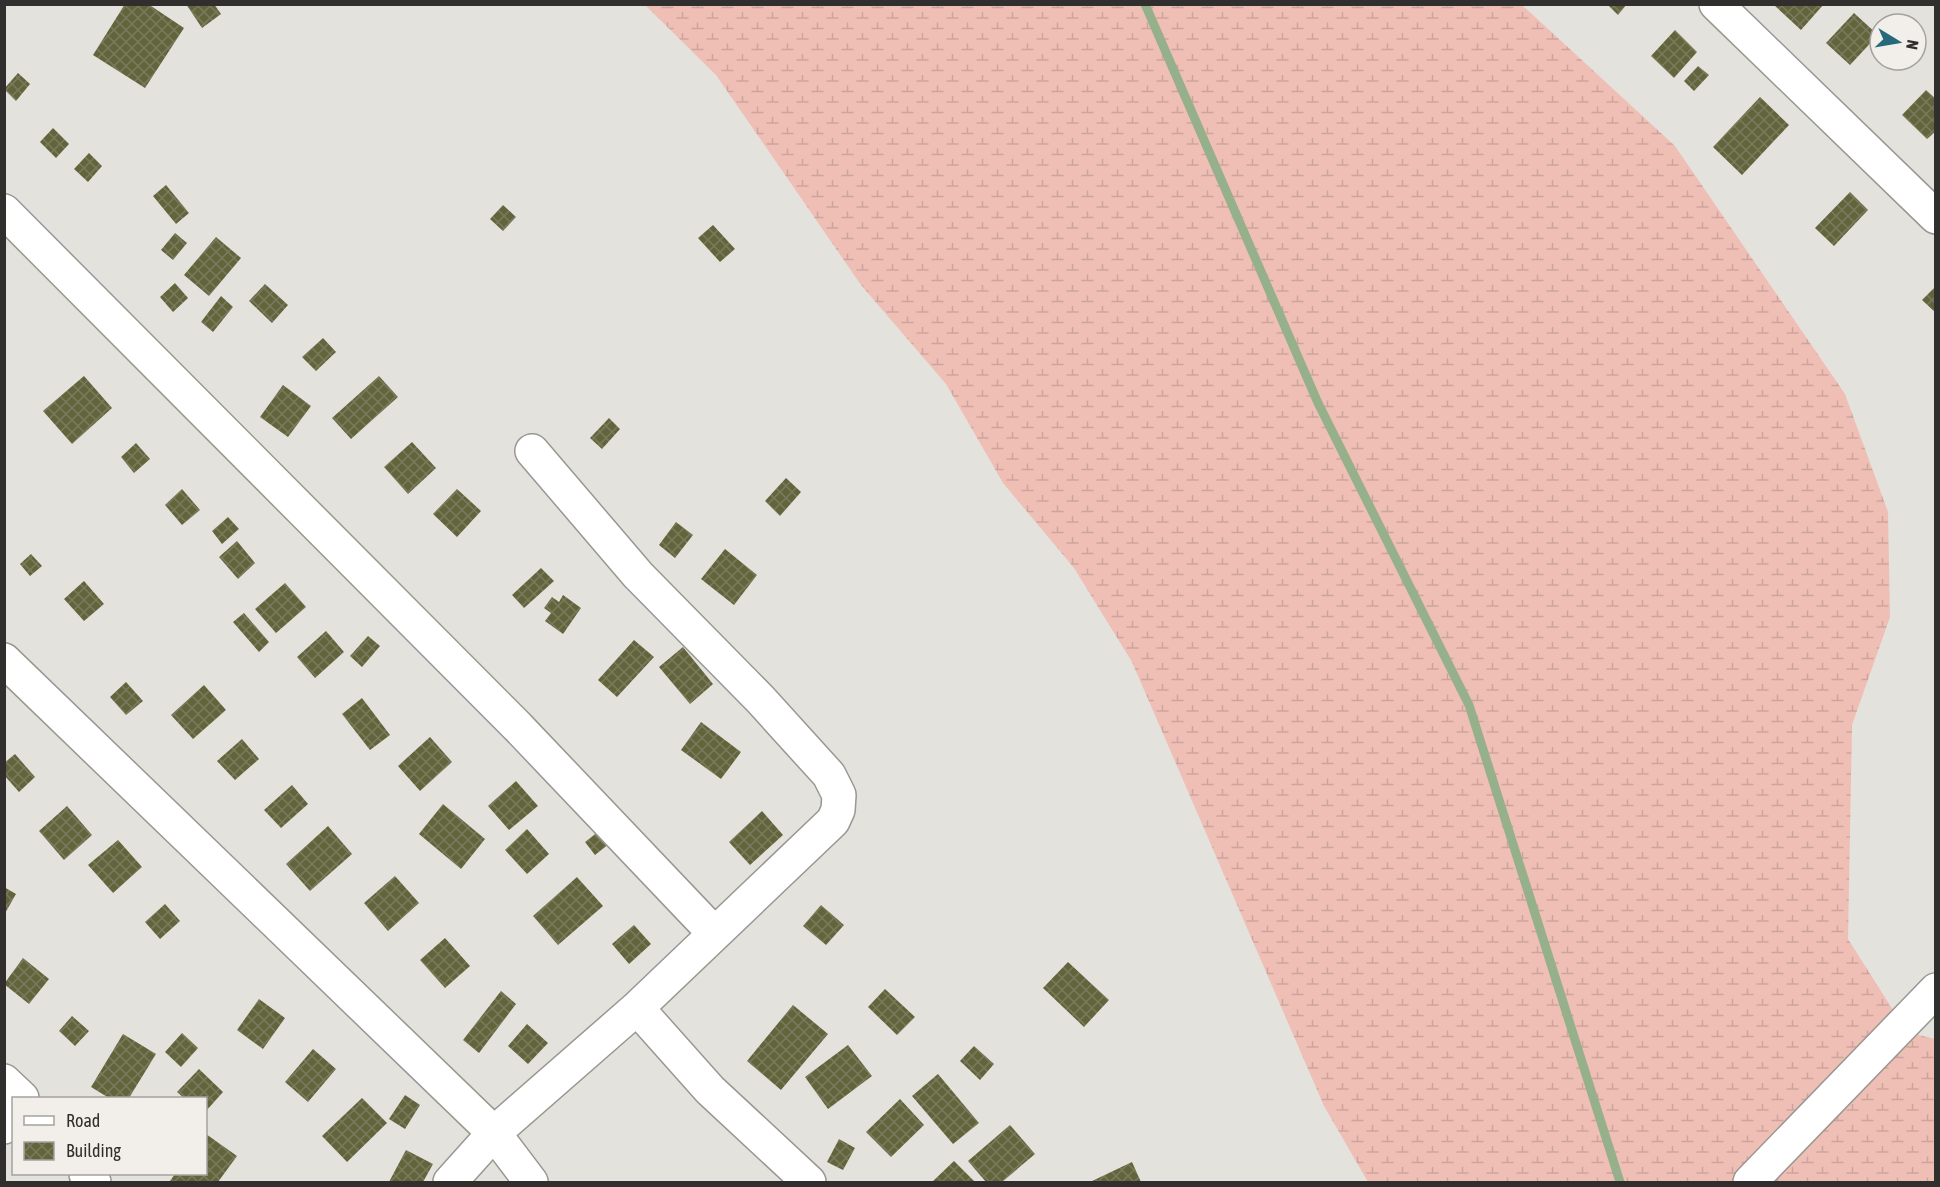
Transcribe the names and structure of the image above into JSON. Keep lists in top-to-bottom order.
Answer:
{
  "legend": ["Road", "Building"],
  "north": "right"
}
